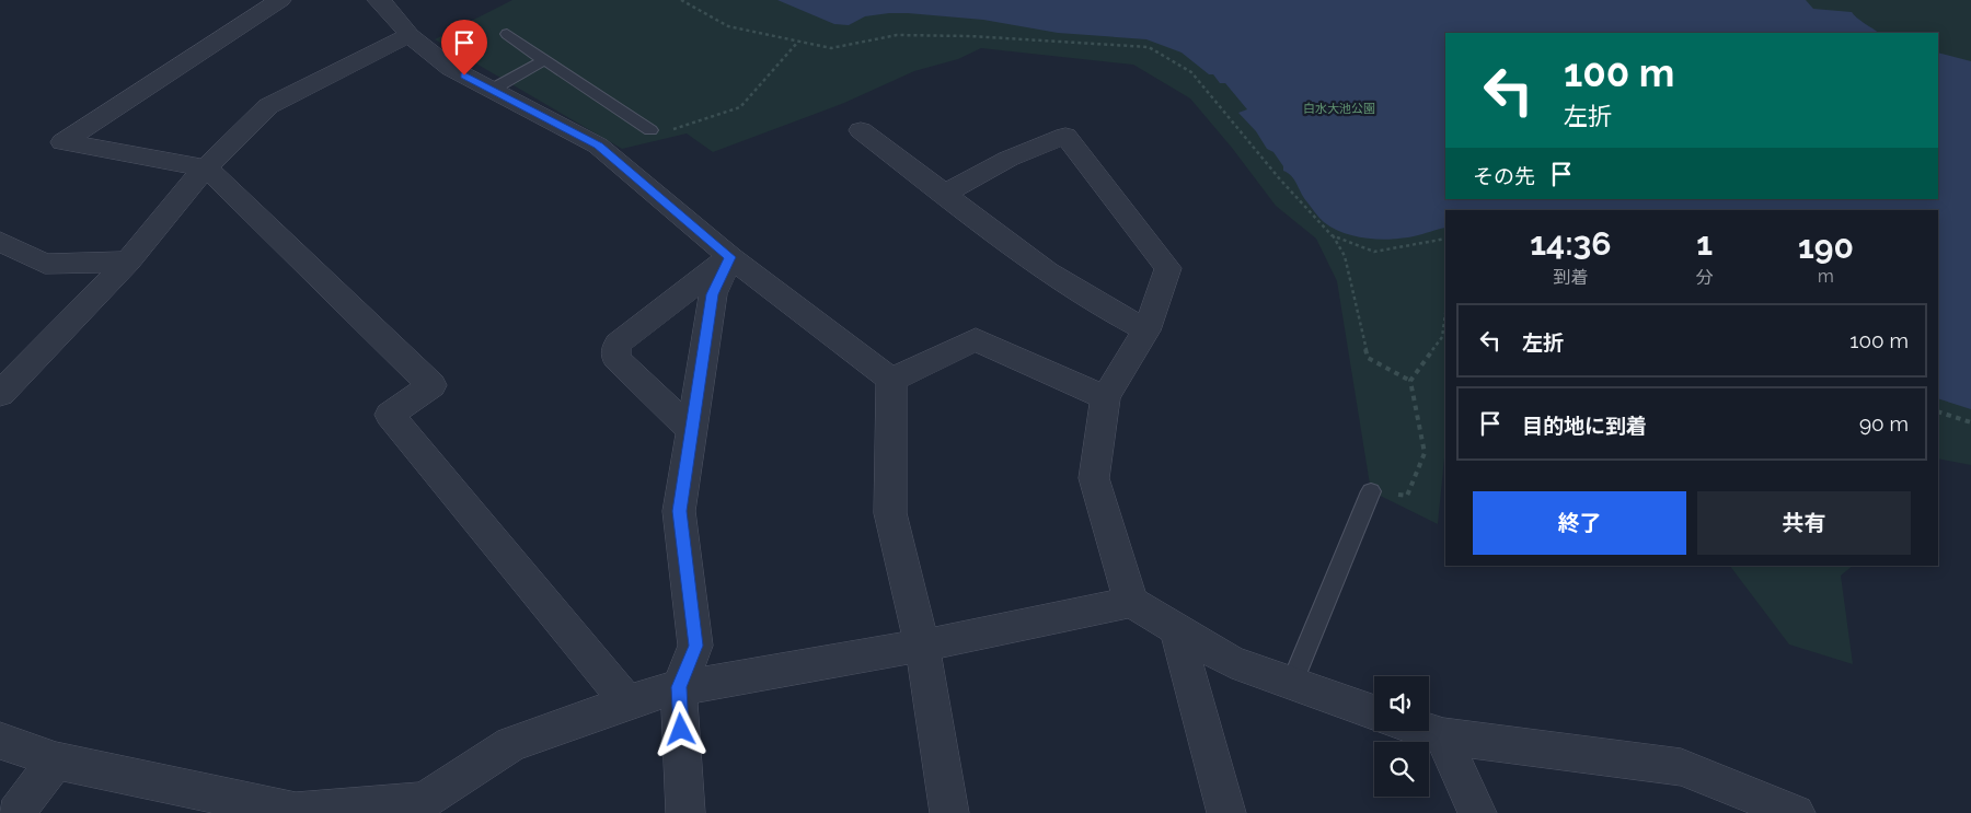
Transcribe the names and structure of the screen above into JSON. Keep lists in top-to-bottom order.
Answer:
{
  "parks": ["白水大池公園"],
  "page": {
    "turn": ["100 m", "左折"],
    "then": "その先",
    "eta": [
      "14:36",
      "到着",
      "1",
      "分",
      "190",
      "m"
    ],
    "list": [
      {
        "name": "左折",
        "value": "100 m"
      },
      {
        "name": "目的地に到着",
        "value": "90 m"
      }
    ],
    "buttons": ["終了", "共有"]
  }
}
